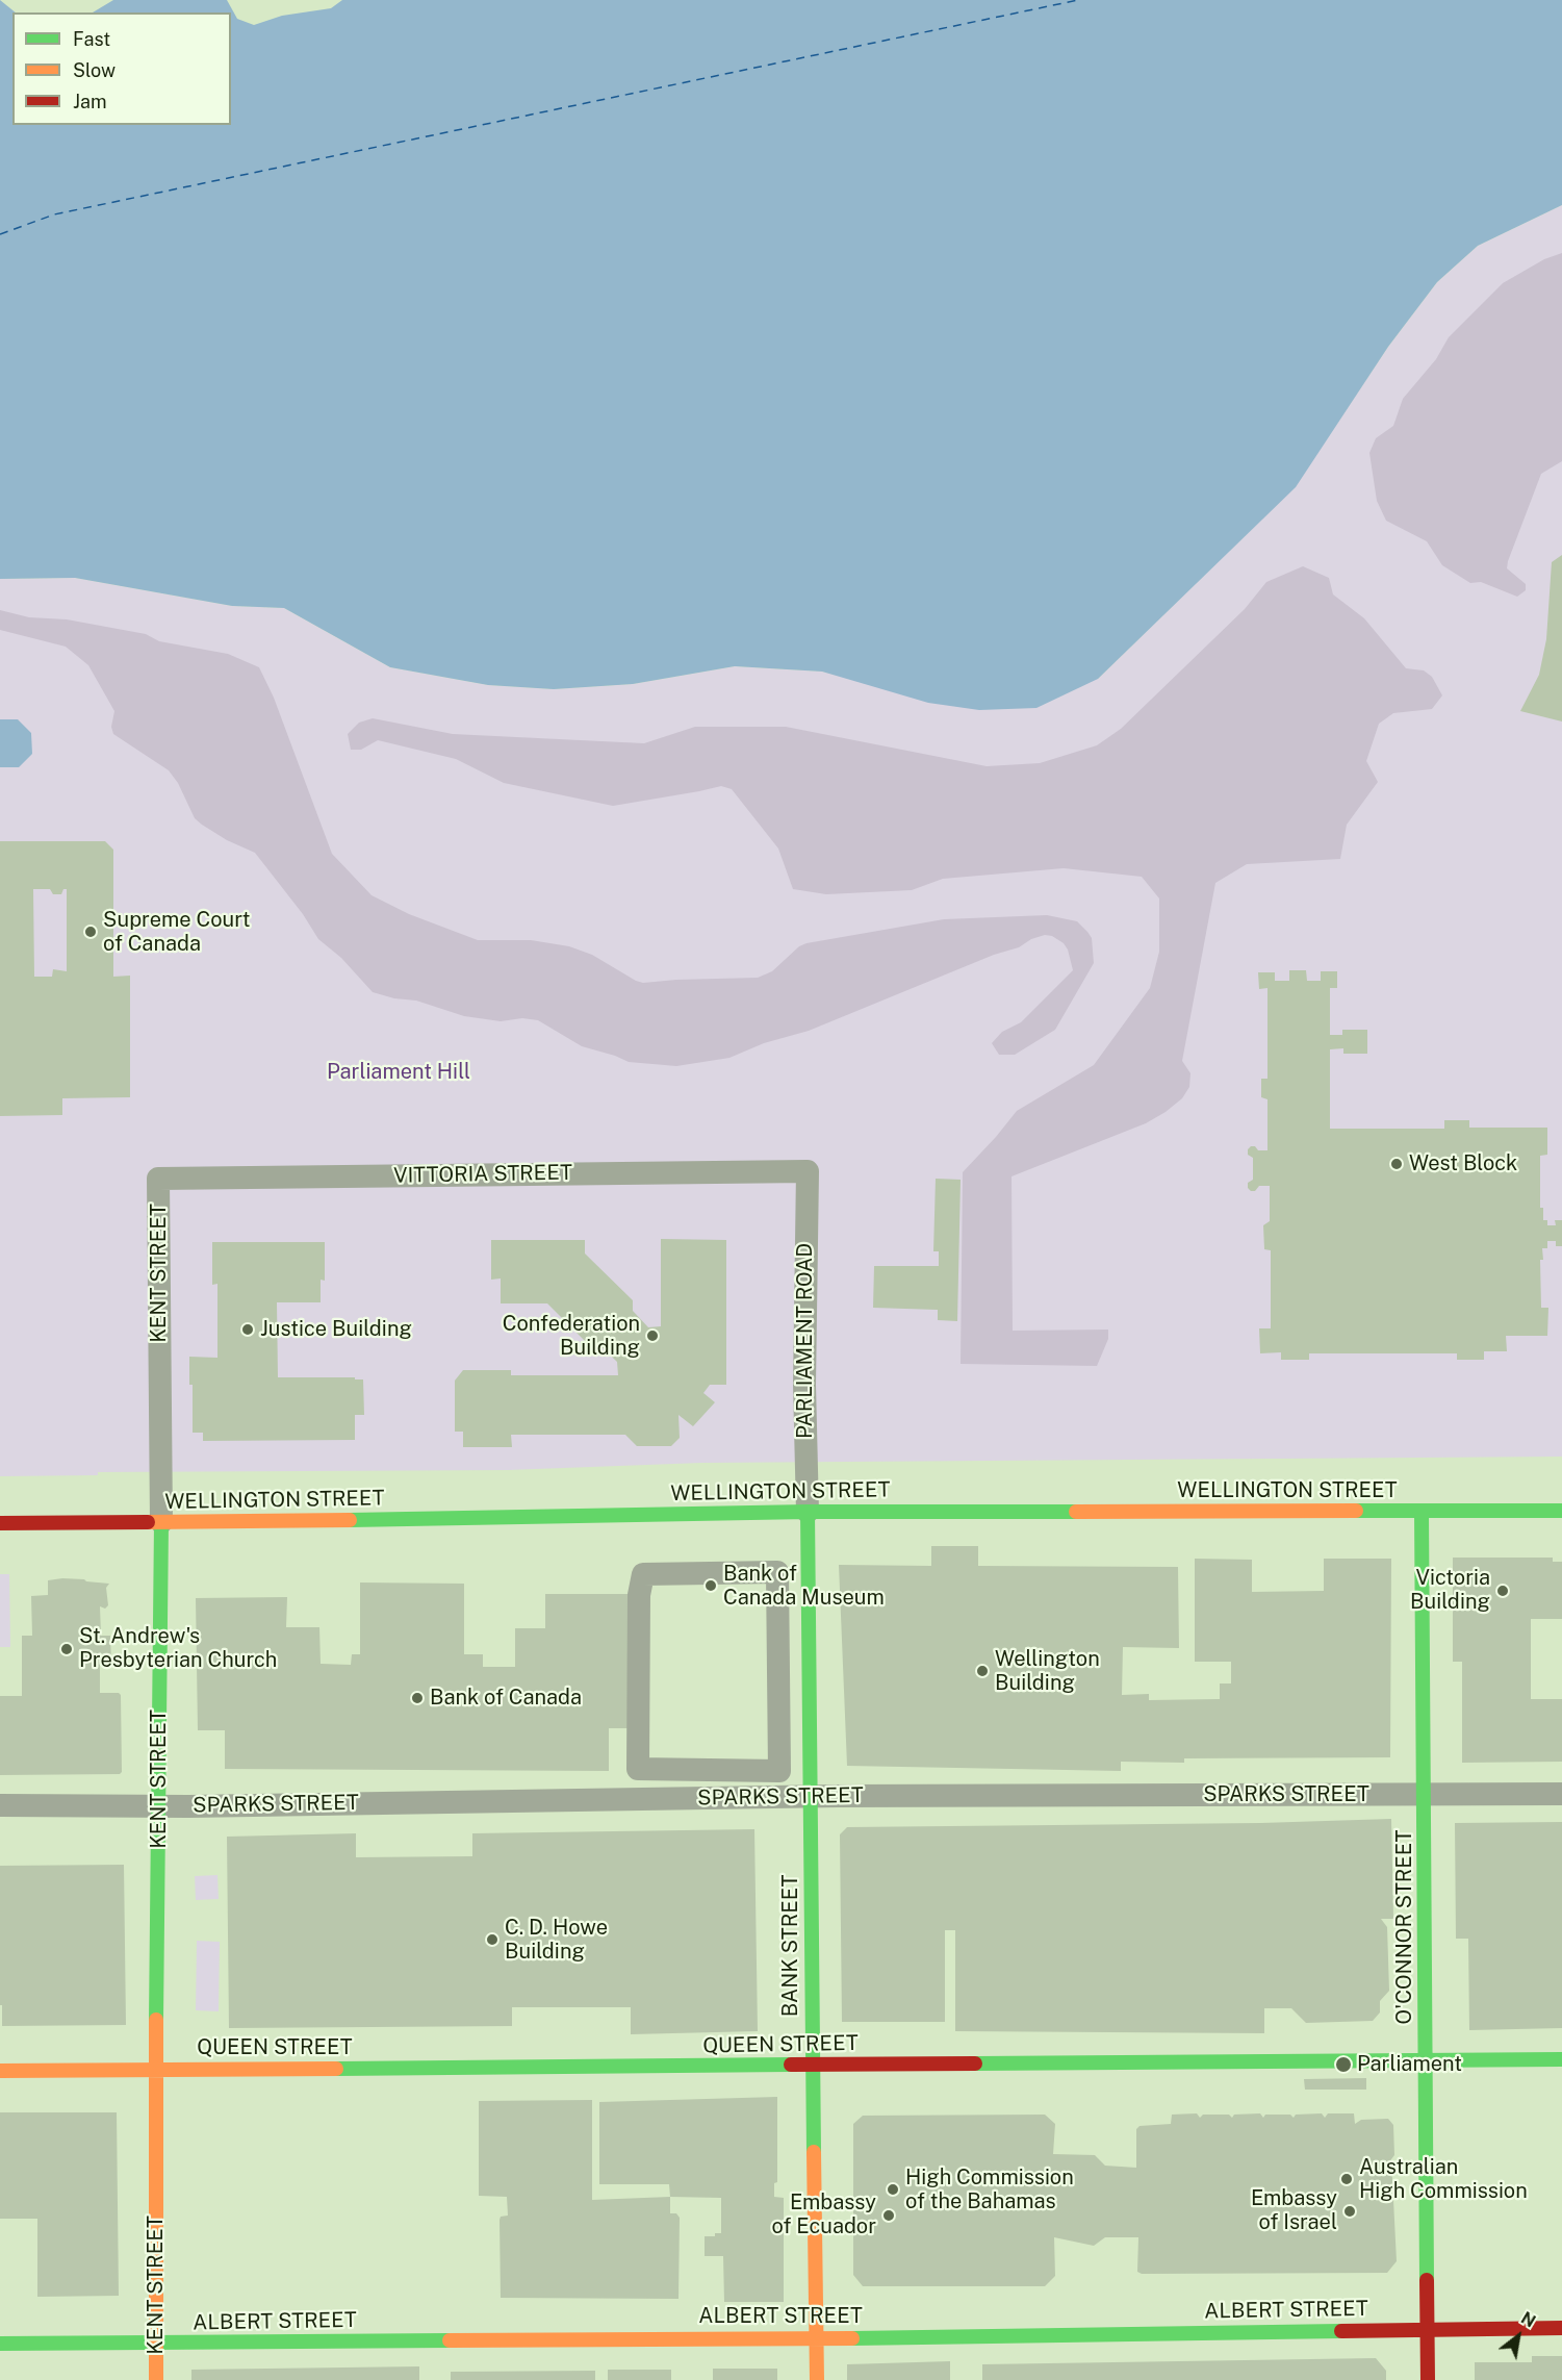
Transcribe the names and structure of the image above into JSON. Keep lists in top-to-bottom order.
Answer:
{
  "streets": {
    "main road": [
      "KENT STREET",
      "WELLINGTON STREET",
      "O'CONNOR STREET",
      "BANK STREET",
      "QUEEN STREET",
      "ALBERT STREET"
    ],
    "street": ["VITTORIA STREET", "PARLIAMENT ROAD", "SPARKS STREET"]
  },
  "crossings": [
    ["VITTORIA STREET", "KENT STREET"],
    ["VITTORIA STREET", "PARLIAMENT ROAD"],
    ["KENT STREET", "WELLINGTON STREET"],
    ["KENT STREET", "SPARKS STREET"],
    ["KENT STREET", "QUEEN STREET"],
    ["KENT STREET", "ALBERT STREET"],
    ["PARLIAMENT ROAD", "WELLINGTON STREET"],
    ["PARLIAMENT ROAD", "BANK STREET"],
    ["WELLINGTON STREET", "O'CONNOR STREET"],
    ["WELLINGTON STREET", "BANK STREET"],
    ["SPARKS STREET", "O'CONNOR STREET"],
    ["SPARKS STREET", "BANK STREET"],
    ["O'CONNOR STREET", "QUEEN STREET"],
    ["O'CONNOR STREET", "ALBERT STREET"],
    ["BANK STREET", "QUEEN STREET"],
    ["BANK STREET", "ALBERT STREET"]
  ],
  "parks": ["Parliament Hill"],
  "places": [
    "Supreme Court of Canada",
    "West Block",
    "Justice Building",
    "Confederation Building",
    "Bank of Canada Museum",
    "Victoria Building",
    "St. Andrew's Presbyterian Church",
    "Wellington Building",
    "Bank of Canada",
    "C. D. Howe Building",
    "Parliament",
    "Australian High Commission",
    "High Commission of the Bahamas",
    "Embassy of Israel",
    "Embassy of Ecuador"
  ],
  "legend": ["Fast", "Slow", "Jam"],
  "north": "top right"
}
